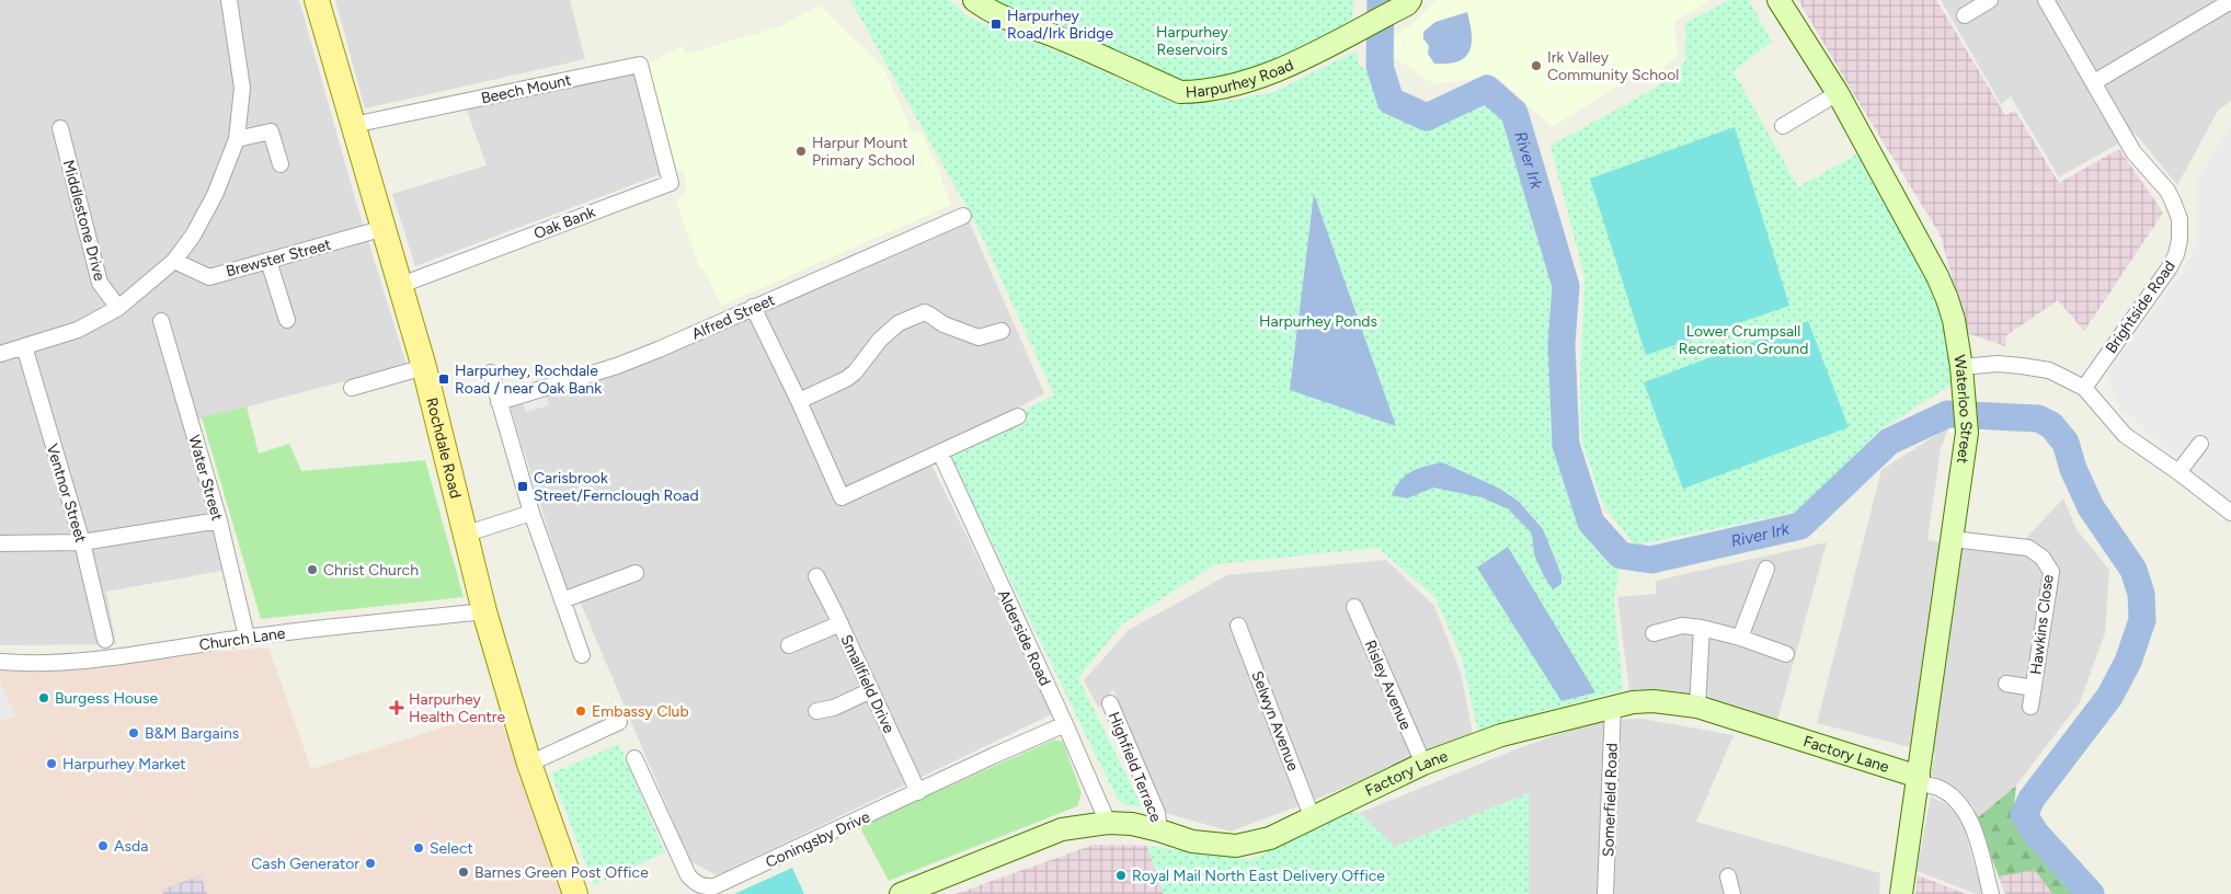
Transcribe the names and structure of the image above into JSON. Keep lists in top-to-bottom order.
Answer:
{
  "streets": {
    "main road": ["Rochdale Road"],
    "street": [
      "Harpurhey Road",
      "Beech Mount",
      "Middlestone Drive",
      "Oak Bank",
      "Brewster Street",
      "Brightside Road",
      "Alfred Street",
      "Waterloo Street",
      "Water Street",
      "Ventnor Street",
      "Hawkins Close",
      "Alderside Road",
      "Church Lane",
      "Smallfield Drive",
      "Risley Avenue",
      "Selwyn Avenue",
      "Factory Lane",
      "Highfield Terrace",
      "Somerfield Road",
      "Coningsby Drive"
    ]
  },
  "crossings": [
    ["Beech Mount", "Oak Bank"],
    ["Beech Mount", "Rochdale Road"],
    ["Oak Bank", "Rochdale Road"],
    ["Brewster Street", "Rochdale Road"],
    ["Waterloo Street", "Hawkins Close"],
    ["Waterloo Street", "Factory Lane"],
    ["Rochdale Road", "Church Lane"],
    ["Water Street", "Church Lane"],
    ["Alderside Road", "Factory Lane"],
    ["Alderside Road", "Coningsby Drive"],
    ["Smallfield Drive", "Coningsby Drive"],
    ["Risley Avenue", "Factory Lane"],
    ["Selwyn Avenue", "Factory Lane"],
    ["Factory Lane", "Highfield Terrace"],
    ["Factory Lane", "Somerfield Road"]
  ],
  "water": ["River Irk"],
  "parks": ["Harpurhey Reservoirs", "Harpurhey Ponds", "Lower Crumpsall Recreation Ground"],
  "places": {
    "transit": ["Harpurhey Road/Irk Bridge", "Harpurhey, Rochdale Road / near Oak Bank", "Carisbrook Street/Fernclough Road"],
    "other": [
      "Irk Valley Community School",
      "Harpur Mount Primary School",
      "Christ Church",
      "Burgess House",
      "Embassy Club",
      "B&M Bargains",
      "Harpurhey Market",
      "Asda",
      "Select",
      "Cash Generator",
      "Barnes Green Post Office",
      "Royal Mail North East Delivery Office"
    ],
    "health": ["Harpurhey Health Centre"]
  }
}
